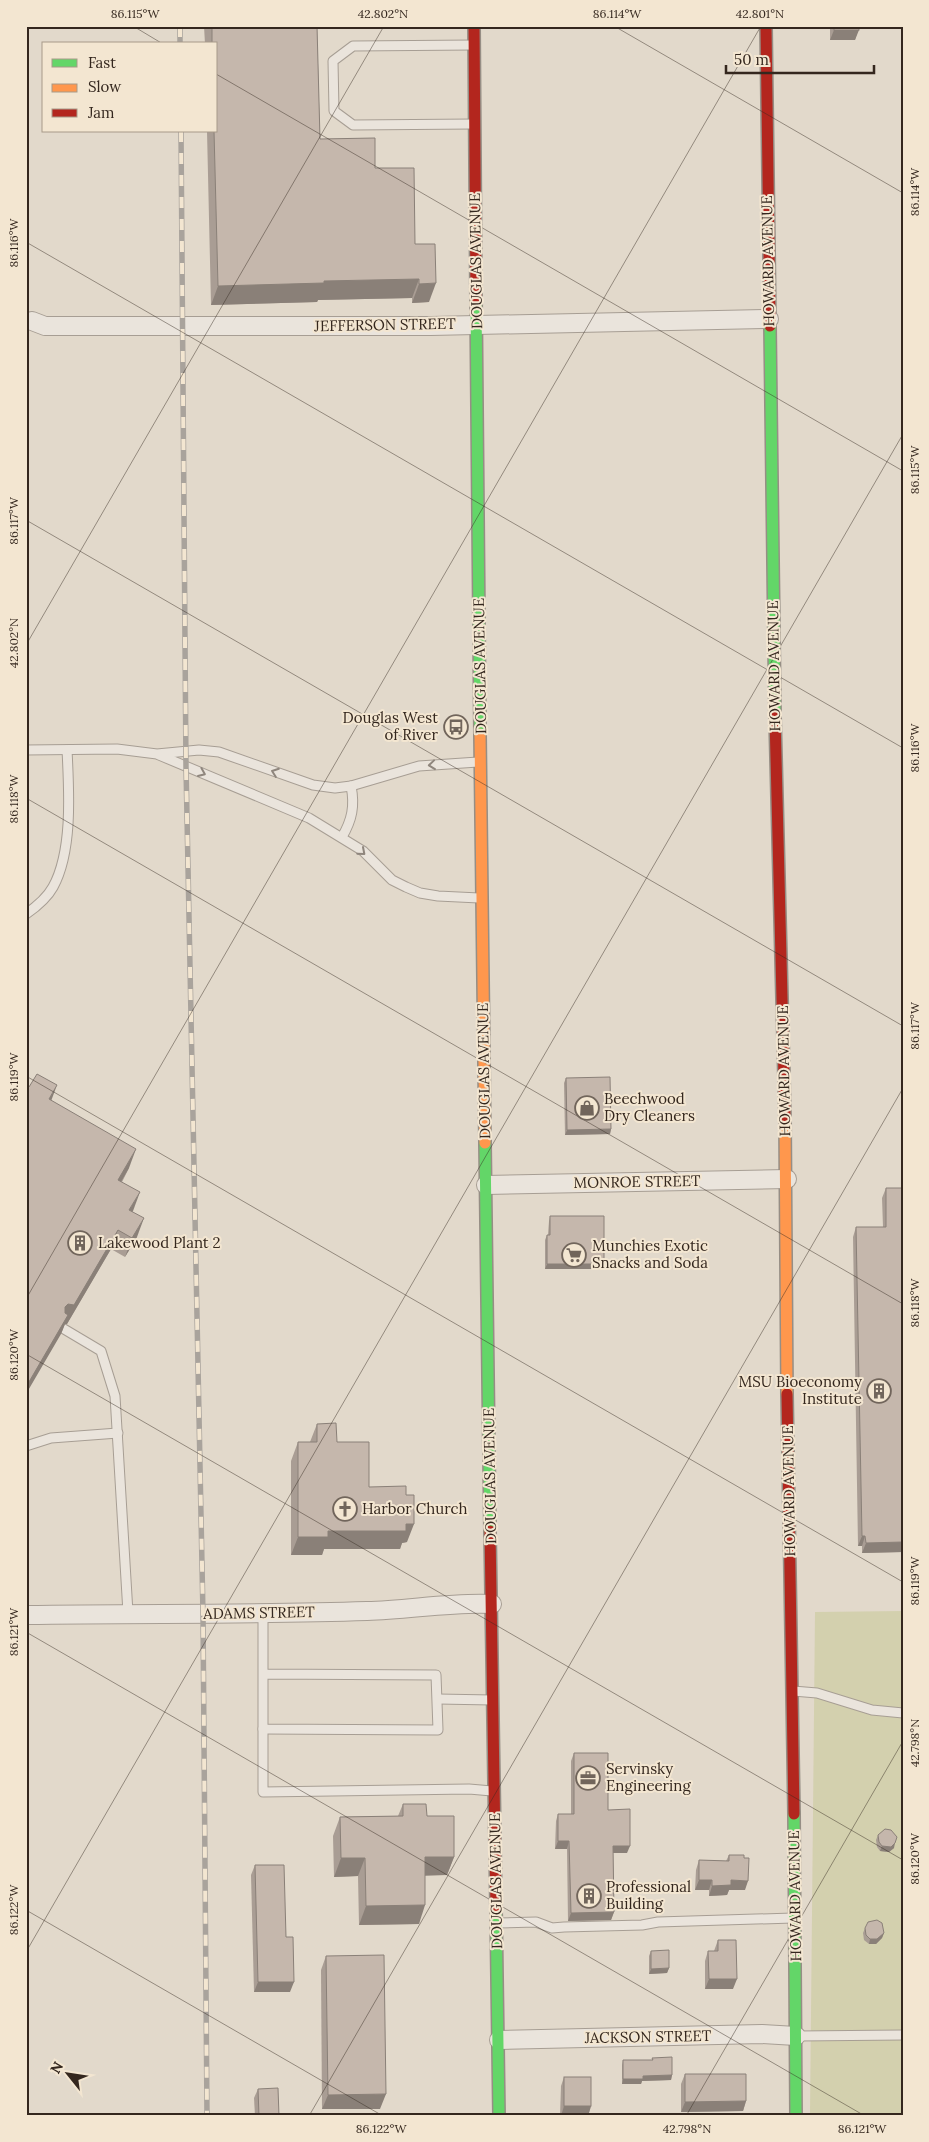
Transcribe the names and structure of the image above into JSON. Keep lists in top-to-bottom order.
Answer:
{
  "streets": {
    "street": [
      "DOUGLAS AVENUE",
      "HOWARD AVENUE",
      "JEFFERSON STREET",
      "MONROE STREET",
      "ADAMS STREET",
      "JACKSON STREET"
    ]
  },
  "crossings": [
    ["DOUGLAS AVENUE", "JEFFERSON STREET"],
    ["DOUGLAS AVENUE", "MONROE STREET"],
    ["DOUGLAS AVENUE", "ADAMS STREET"],
    ["DOUGLAS AVENUE", "JACKSON STREET"],
    ["HOWARD AVENUE", "JEFFERSON STREET"],
    ["HOWARD AVENUE", "MONROE STREET"],
    ["HOWARD AVENUE", "JACKSON STREET"]
  ],
  "places": {
    "bus stop": ["Douglas West of River"],
    "shop": ["Beechwood Dry Cleaners"],
    "building": ["Lakewood Plant 2", "MSU Bioeconomy Institute", "Professional Building"],
    "supermarket": ["Munchies Exotic Snacks and Soda"],
    "church": ["Harbor Church"],
    "office": ["Servinsky Engineering"]
  },
  "legend": ["Fast", "Slow", "Jam"],
  "scale_bar": "50 m",
  "north": "top left",
  "coordinates": [
    "86.115°W",
    "42.802°N",
    "86.114°W",
    "42.801°N",
    "86.116°W",
    "86.117°W",
    "86.118°W",
    "86.119°W",
    "86.120°W",
    "86.121°W",
    "42.798°N",
    "86.122°W"
  ]
}
